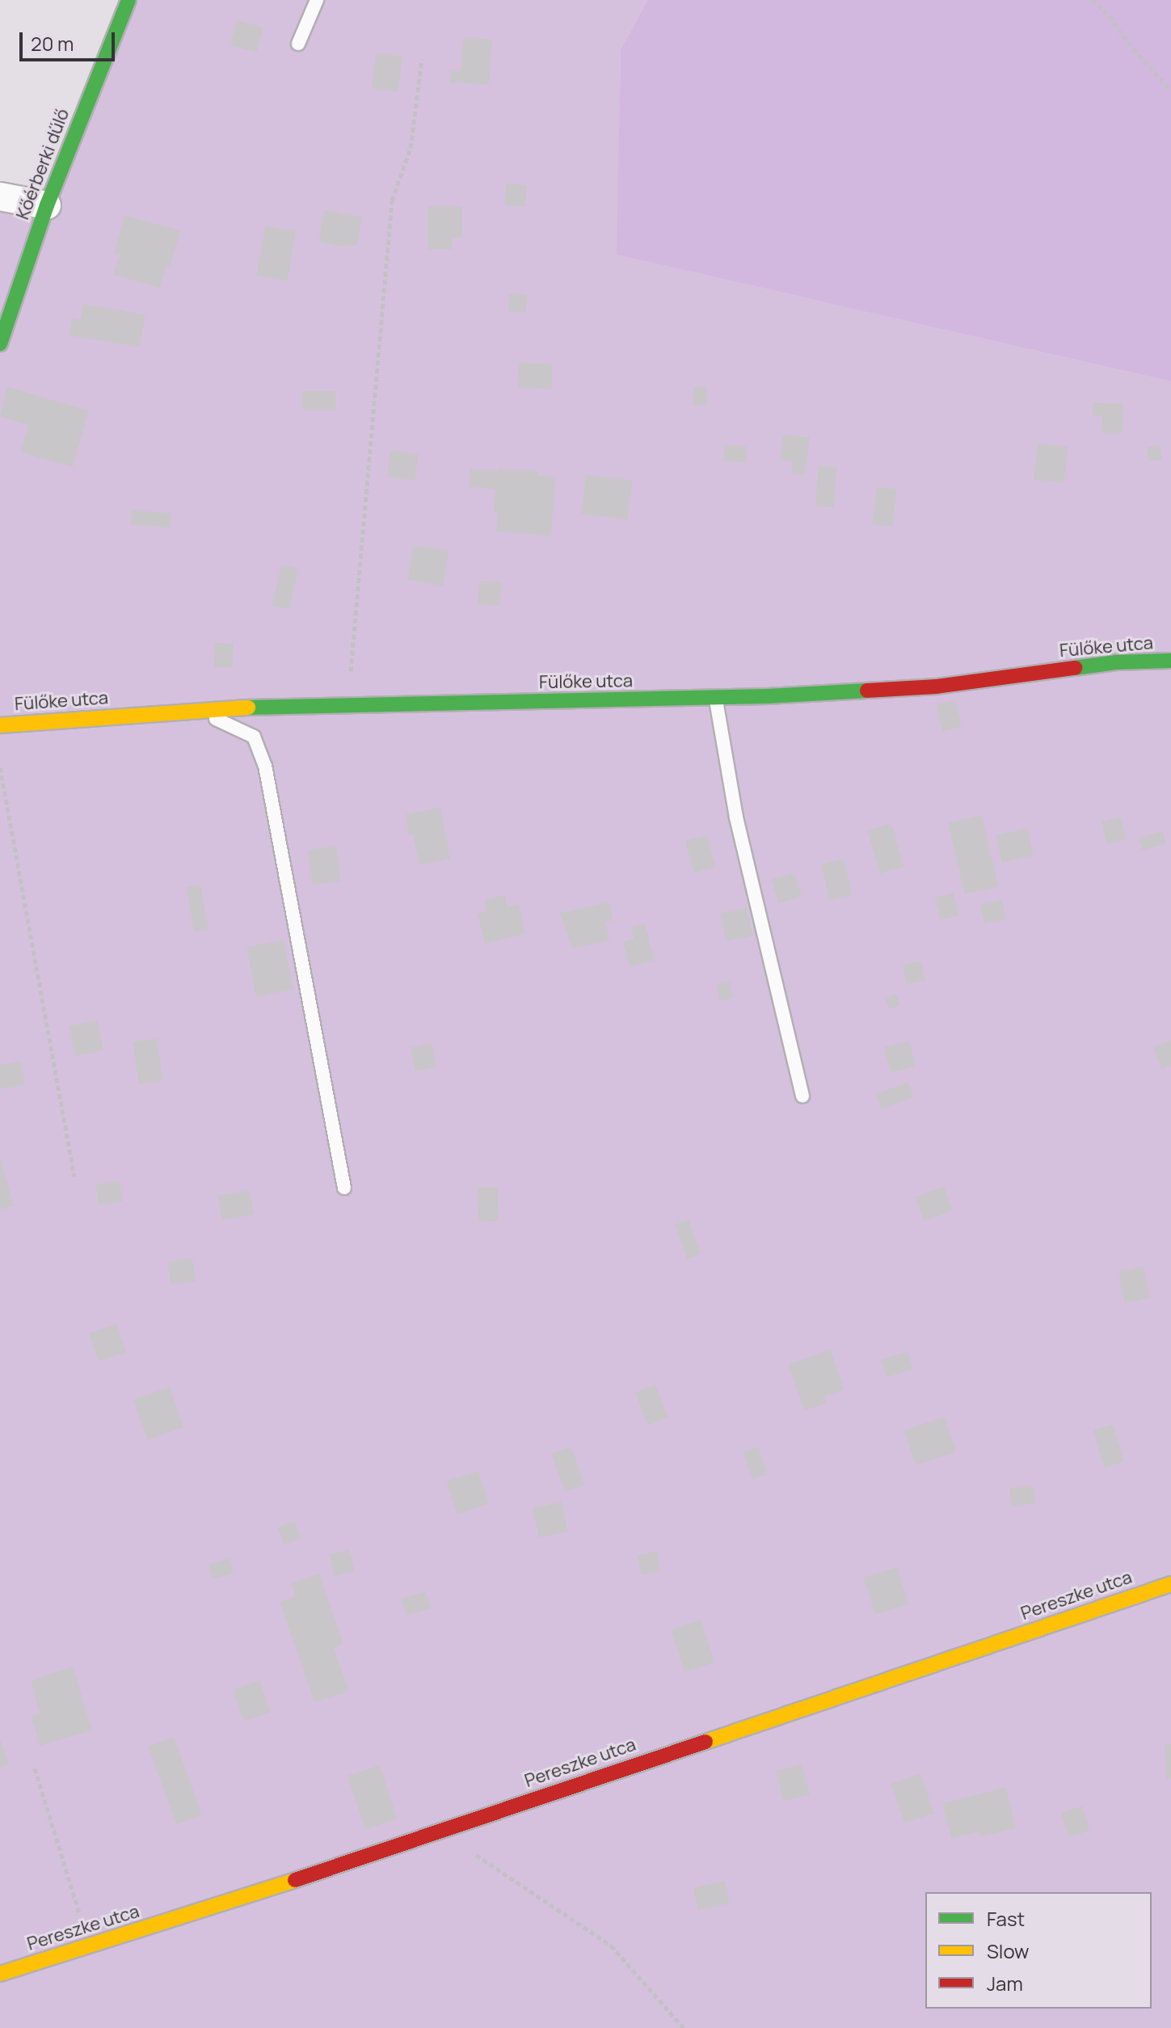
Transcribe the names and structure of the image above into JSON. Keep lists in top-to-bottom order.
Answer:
{
  "streets": {
    "street": ["Kőérberki dűlő", "Fülőke utca", "Pereszke utca"]
  },
  "legend": ["Fast", "Slow", "Jam"],
  "scale_bar": "20 m"
}
